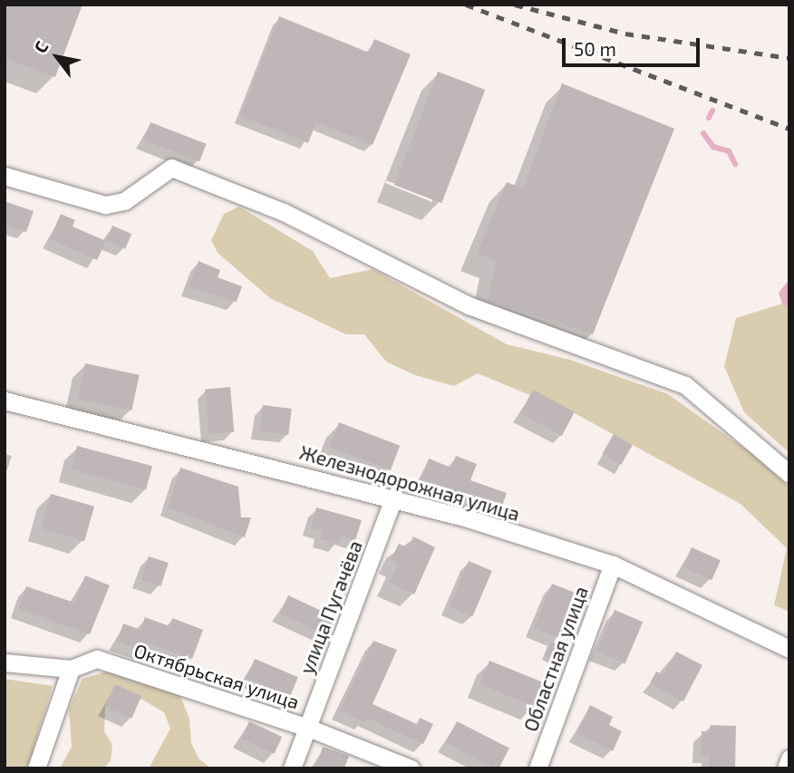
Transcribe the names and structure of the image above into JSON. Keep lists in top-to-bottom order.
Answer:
{
  "streets": {
    "street": [
      "Железнодорожная улица",
      "улица Пугачёва",
      "Областная улица",
      "Октябрьская улица"
    ]
  },
  "crossings": [
    ["Железнодорожная улица", "улица Пугачёва"],
    ["Железнодорожная улица", "Областная улица"],
    ["улица Пугачёва", "Октябрьская улица"]
  ],
  "scale_bar": "50 m",
  "north": "top left"
}
